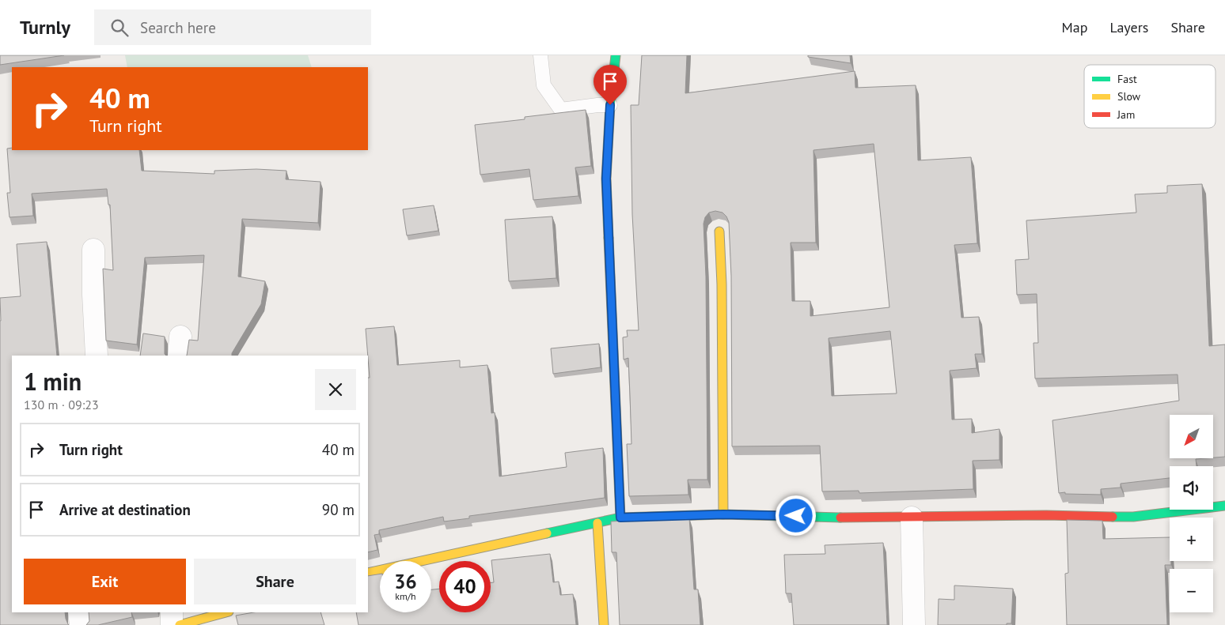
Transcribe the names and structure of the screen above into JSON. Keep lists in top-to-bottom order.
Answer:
{
  "legend": ["Fast", "Slow", "Jam"],
  "north": "bottom left",
  "page": {
    "header": "Turnly",
    "search": "Search here",
    "nav": ["Map", "Layers", "Share"],
    "turn": ["40 m", "Turn right"],
    "heading": ["1 min", "130 m · 09:23"],
    "map_buttons": ["+", "−"],
    "list": [
      {
        "name": "Turn right",
        "value": "40 m"
      },
      {
        "name": "Arrive at destination",
        "value": "90 m"
      }
    ],
    "buttons": ["Exit", "Share"],
    "speed": "36 km/h",
    "limit": "40"
  }
}
